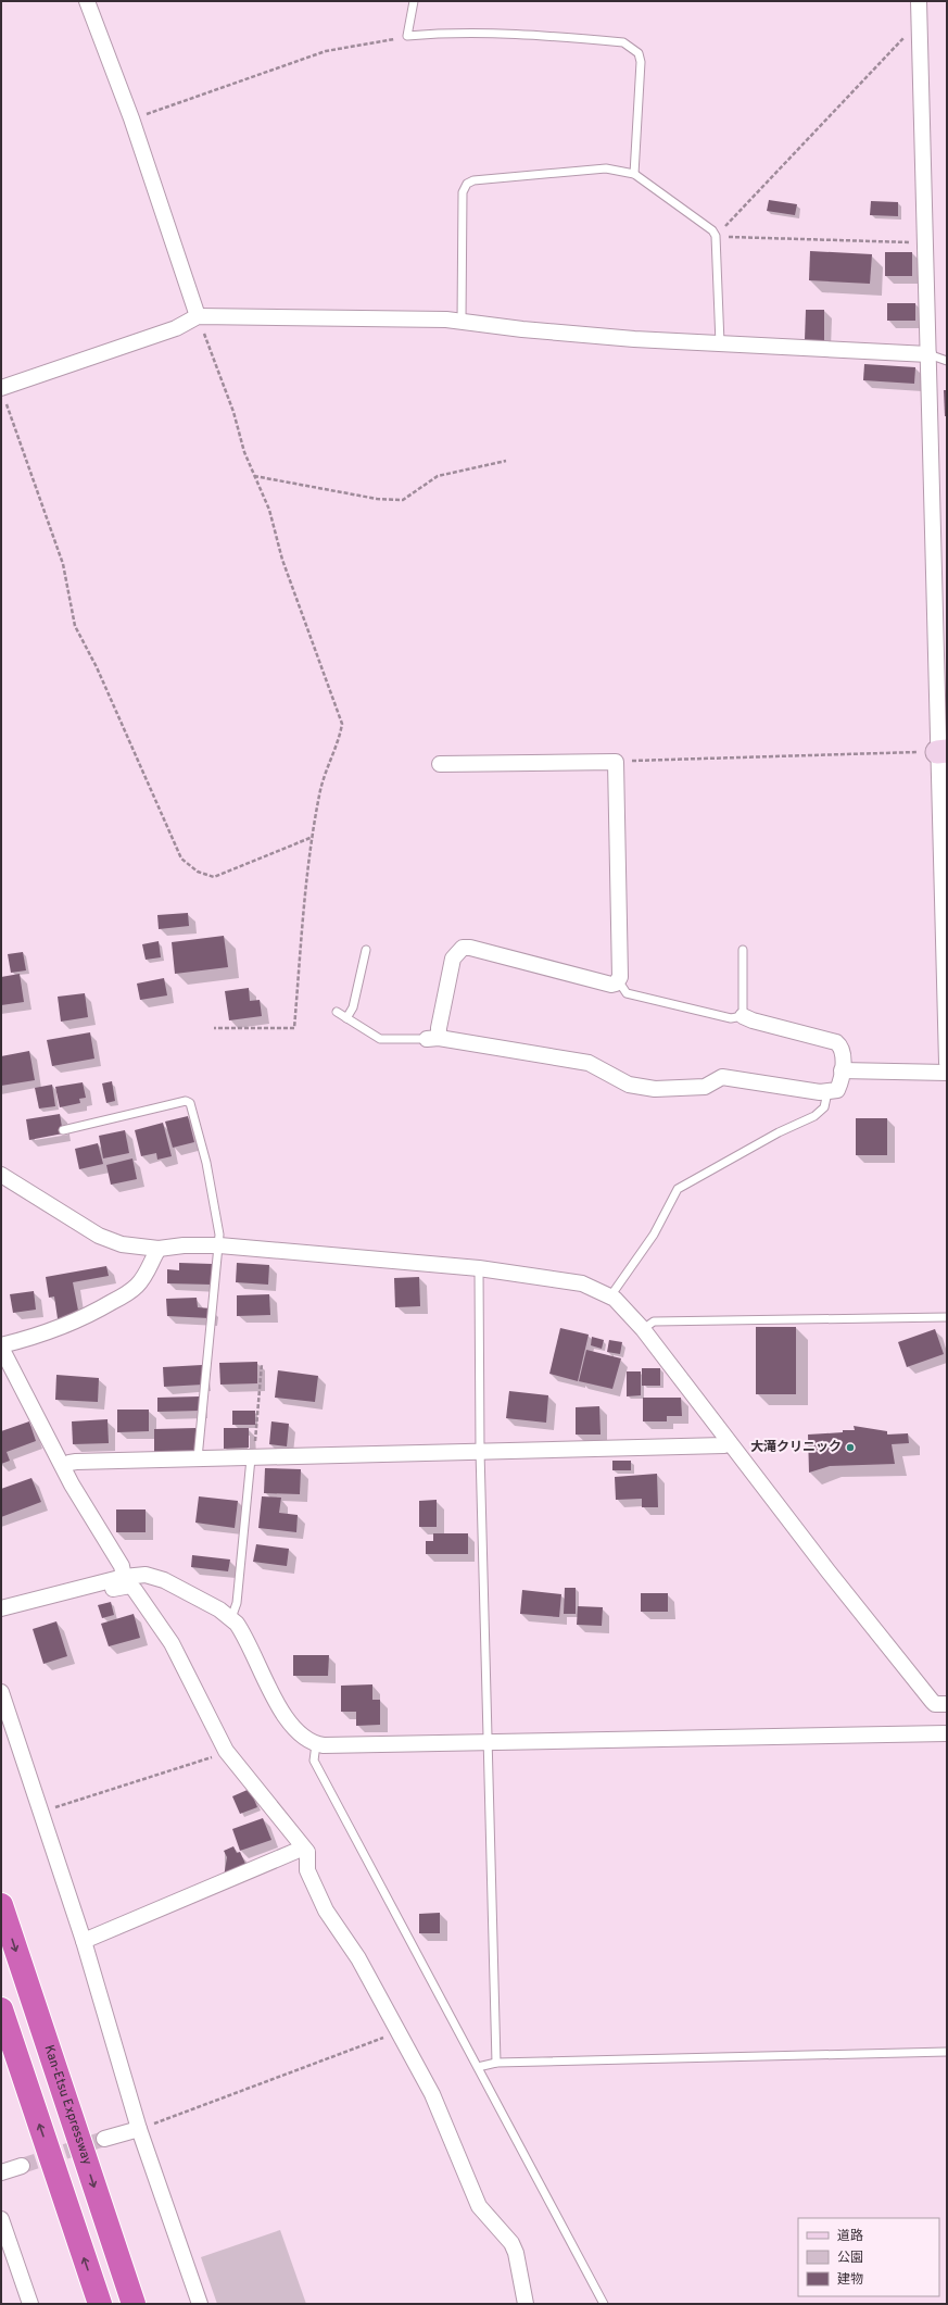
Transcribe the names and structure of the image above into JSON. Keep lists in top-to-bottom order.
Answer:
{
  "streets": {
    "highway": ["Kan-Etsu Expressway"]
  },
  "places": ["大滝クリニック"],
  "legend": ["道路", "公園", "建物"]
}
